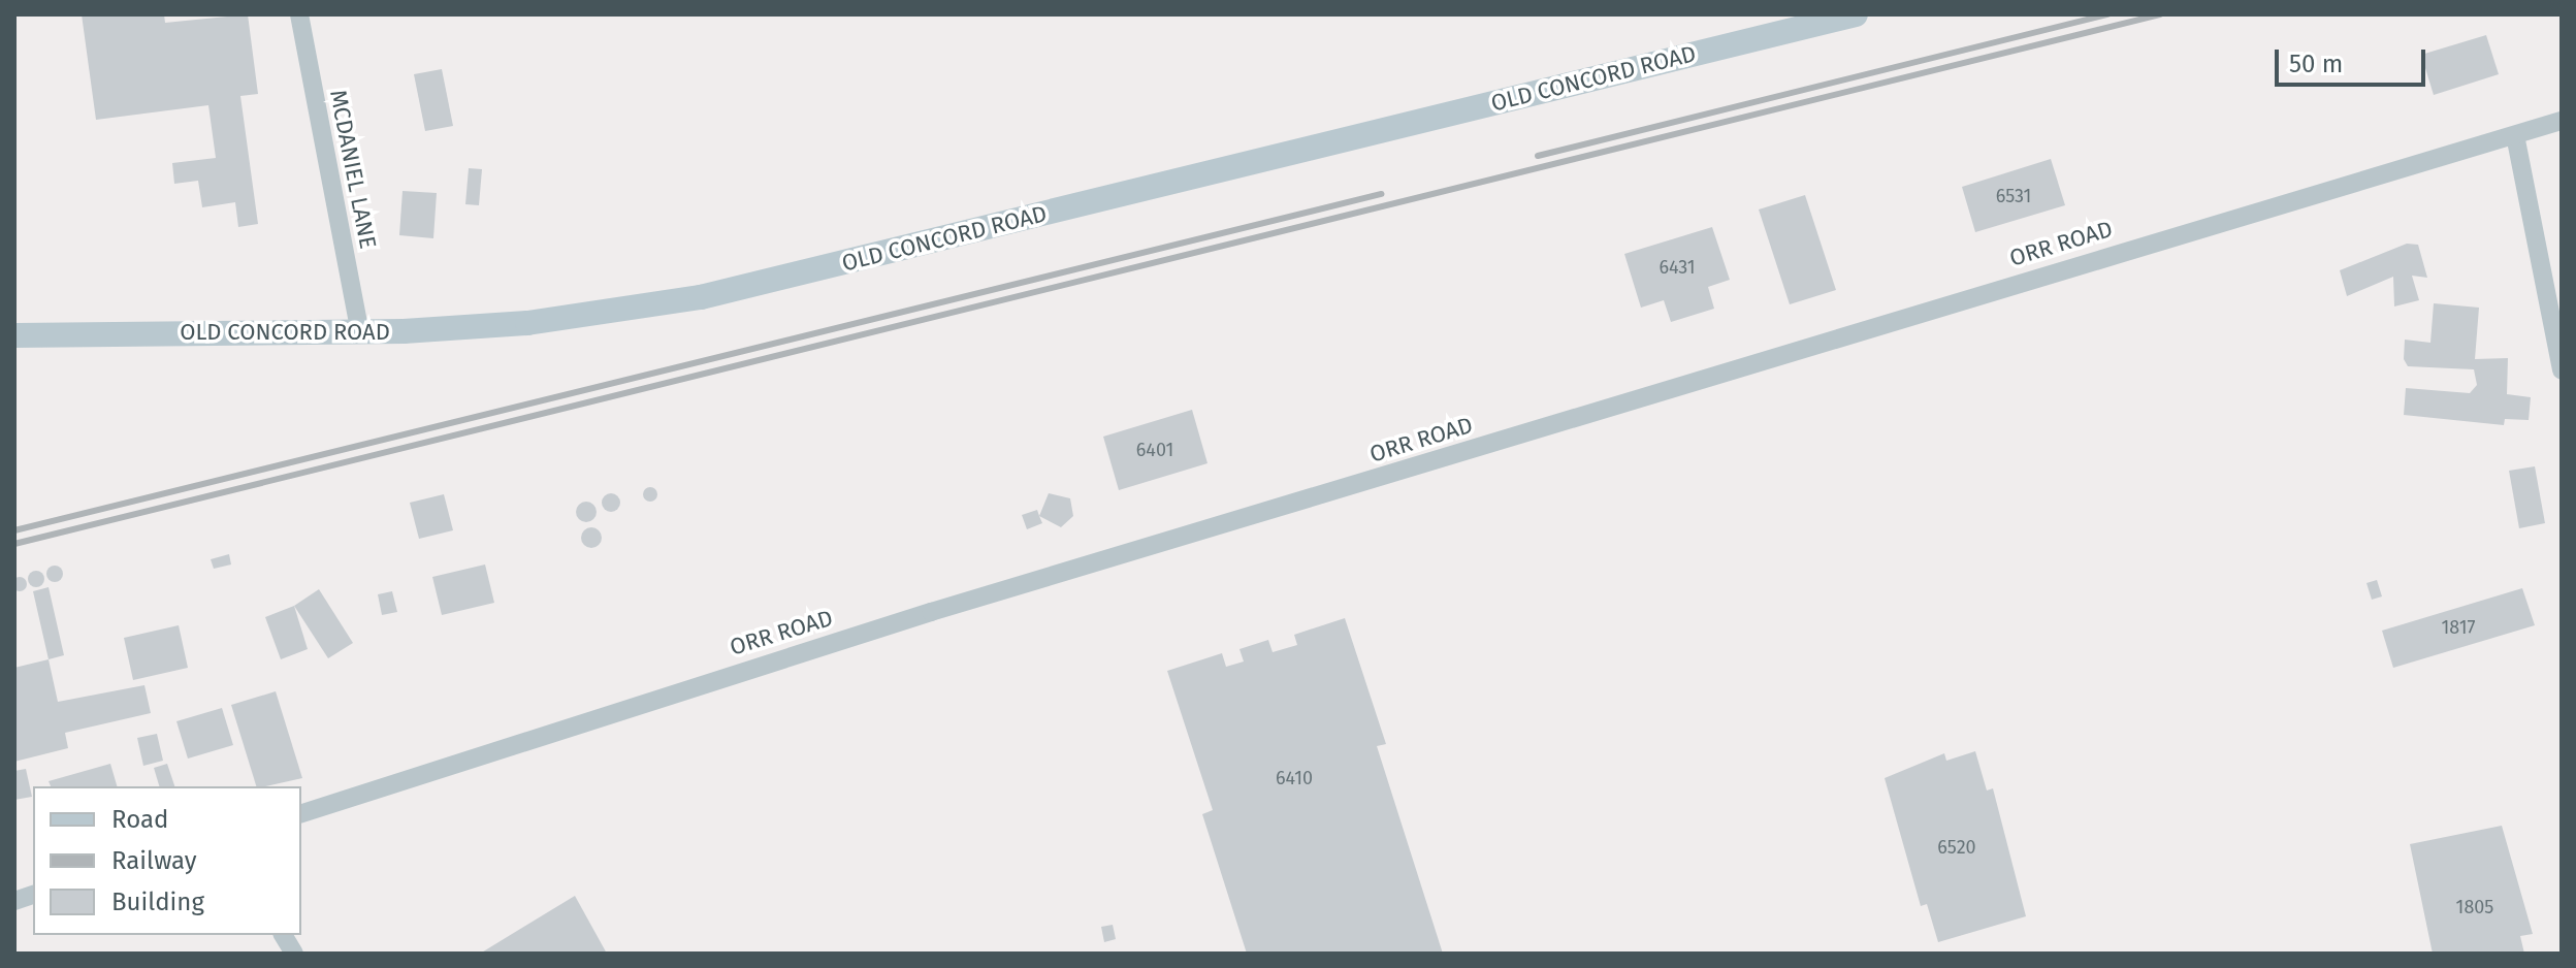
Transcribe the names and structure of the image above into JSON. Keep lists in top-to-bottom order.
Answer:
{
  "streets": {
    "street": ["OLD CONCORD ROAD", "MCDANIEL LANE", "ORR ROAD"]
  },
  "crossings": [
    ["OLD CONCORD ROAD", "MCDANIEL LANE"]
  ],
  "house_numbers": [
    "6531",
    "6431",
    "6401",
    "1817",
    "6410",
    "6520",
    "1805"
  ],
  "legend": ["Road", "Railway", "Building"],
  "scale_bar": "50 m"
}
